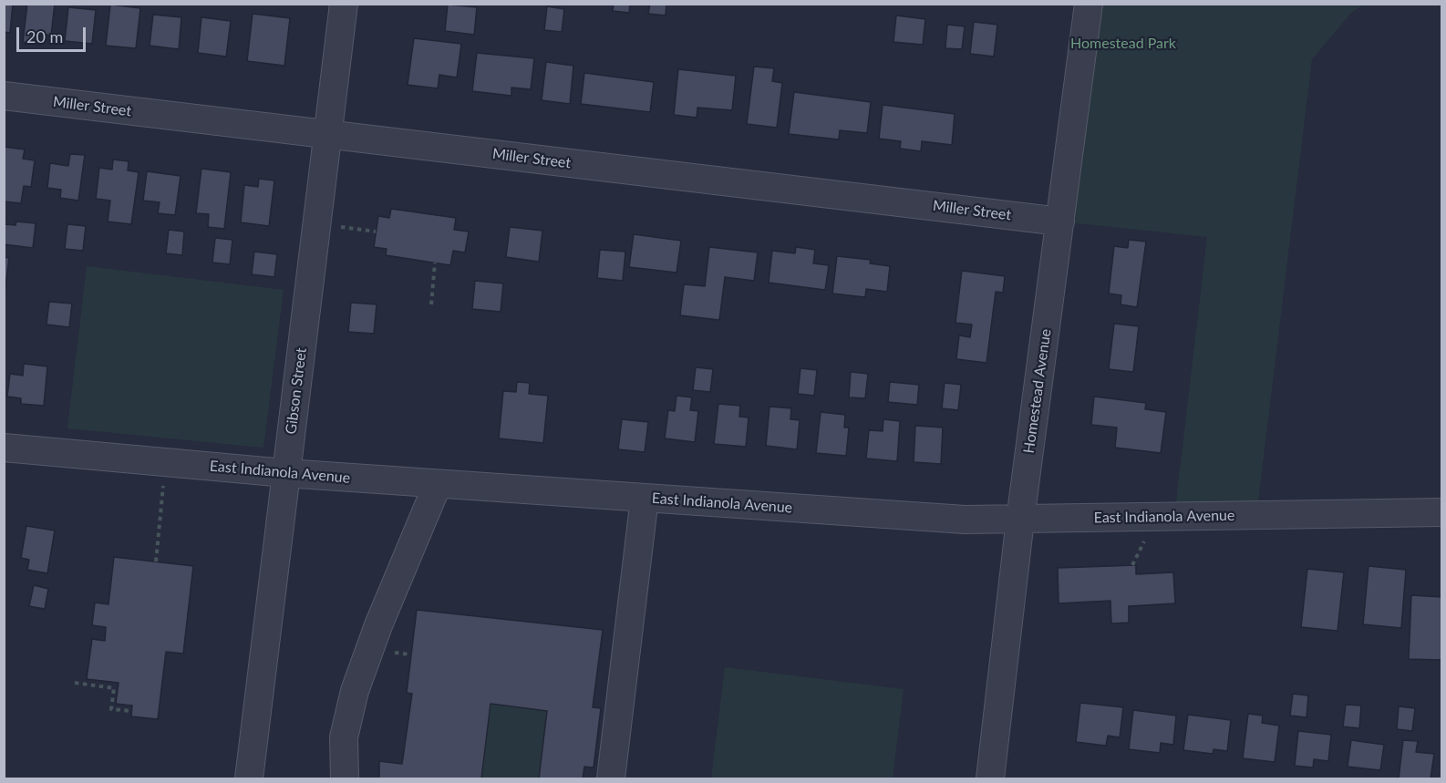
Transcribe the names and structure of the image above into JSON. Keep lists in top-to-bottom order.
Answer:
{
  "streets": {
    "street": [
      "Miller Street",
      "Gibson Street",
      "Homestead Avenue",
      "East Indianola Avenue"
    ]
  },
  "crossings": [
    ["Miller Street", "Gibson Street"],
    ["Miller Street", "Homestead Avenue"],
    ["Gibson Street", "East Indianola Avenue"],
    ["Homestead Avenue", "East Indianola Avenue"]
  ],
  "parks": ["Homestead Park"],
  "scale_bar": "20 m"
}
